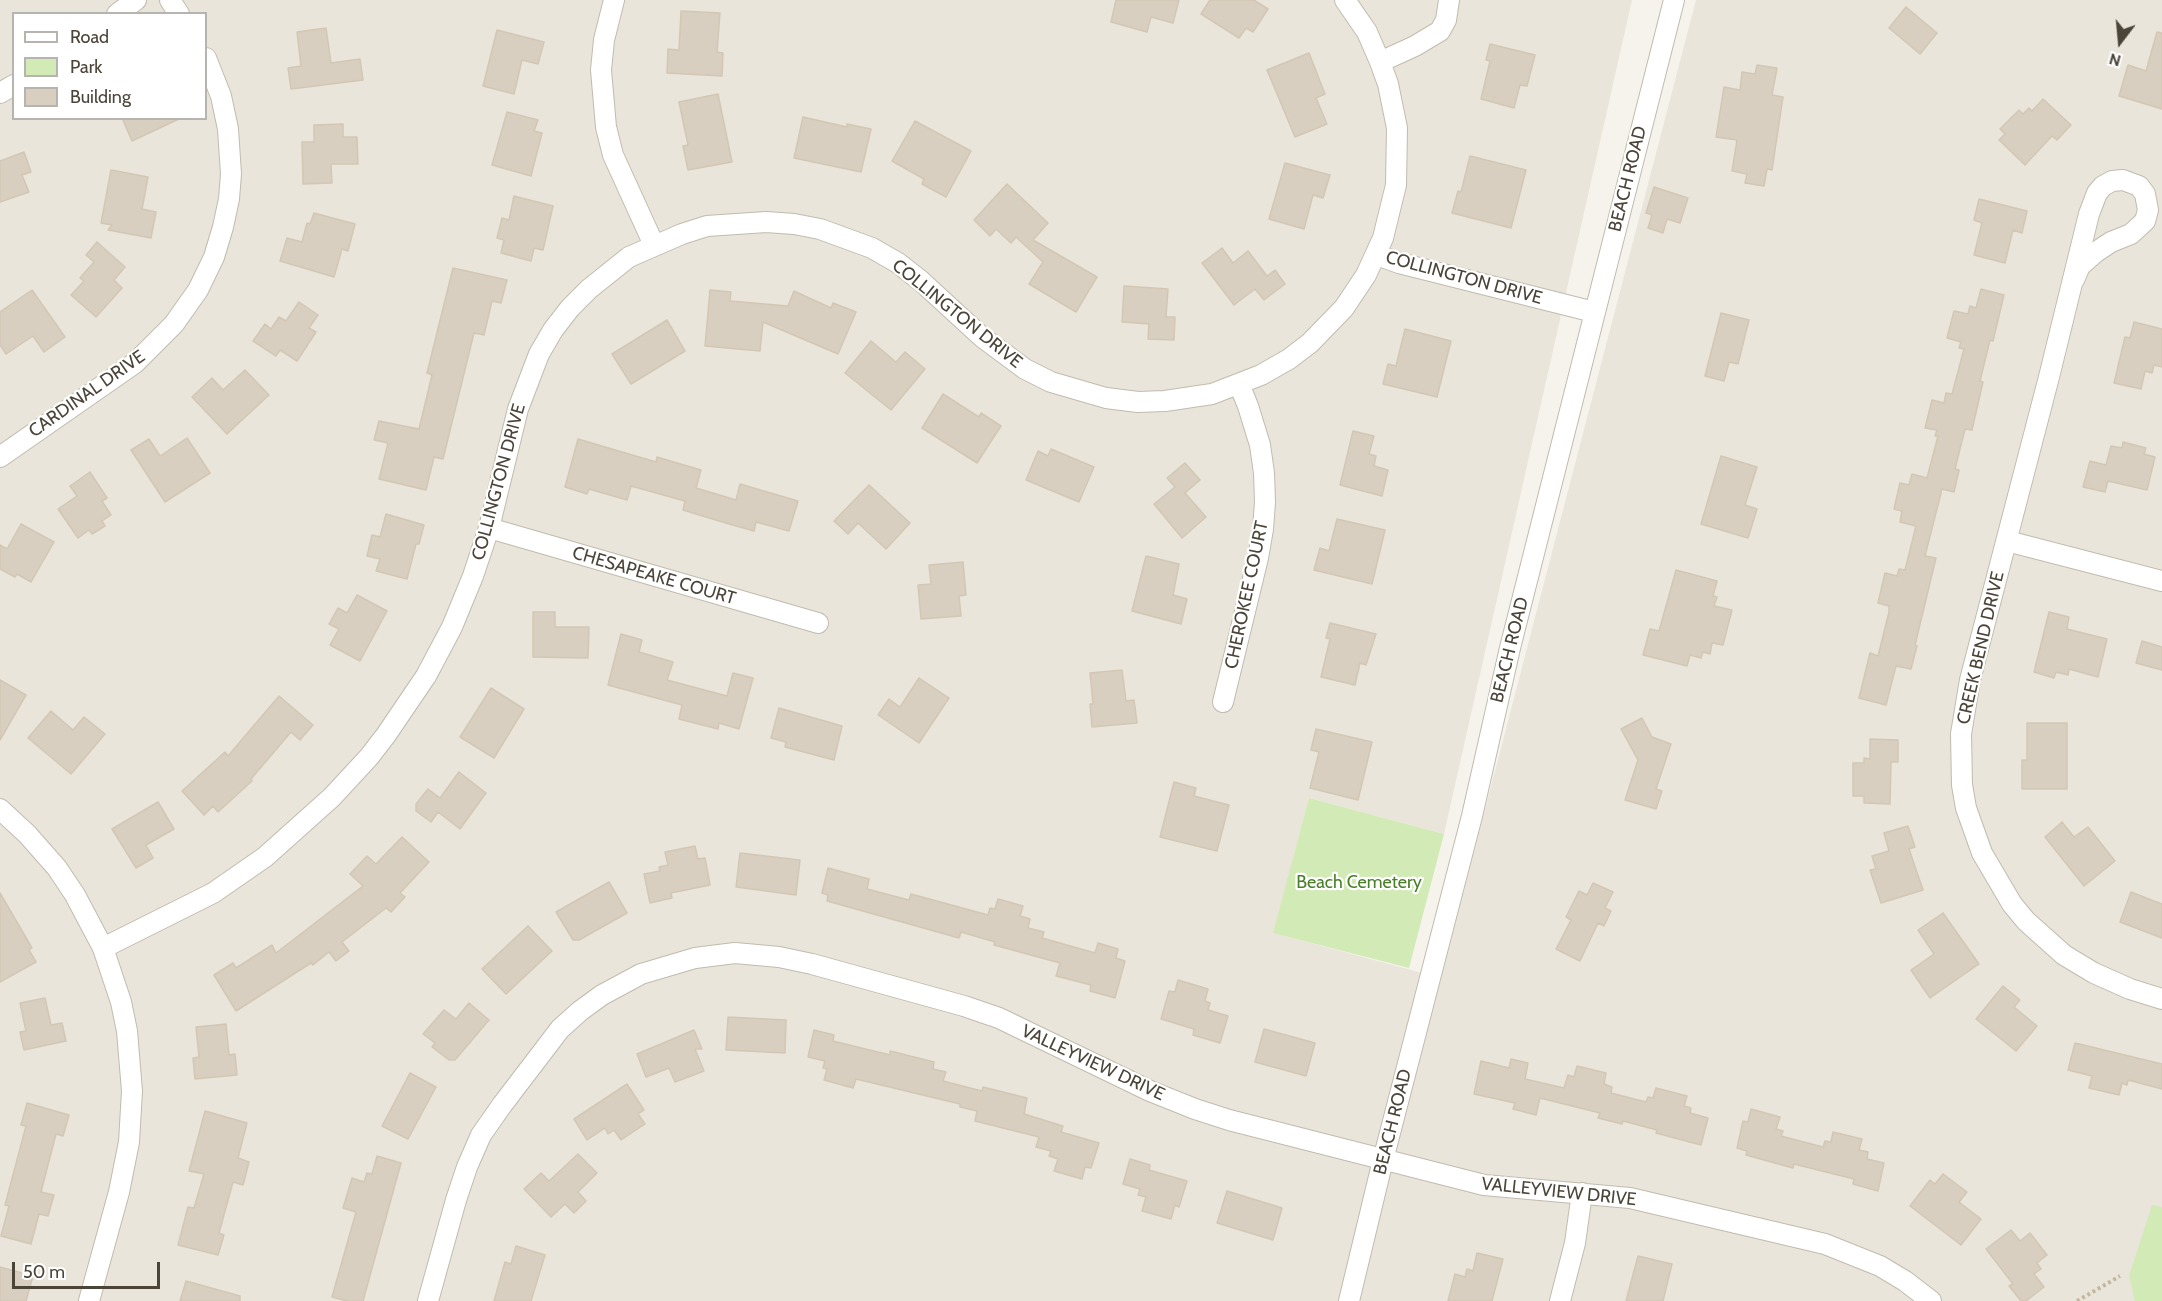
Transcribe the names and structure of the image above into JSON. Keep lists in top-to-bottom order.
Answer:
{
  "streets": {
    "street": [
      "BEACH ROAD",
      "COLLINGTON DRIVE",
      "CARDINAL DRIVE",
      "CHESAPEAKE COURT",
      "CHEROKEE COURT",
      "CREEK BEND DRIVE",
      "VALLEYVIEW DRIVE"
    ]
  },
  "crossings": [
    ["BEACH ROAD", "COLLINGTON DRIVE"],
    ["BEACH ROAD", "VALLEYVIEW DRIVE"],
    ["COLLINGTON DRIVE", "CHESAPEAKE COURT"],
    ["COLLINGTON DRIVE", "CHEROKEE COURT"]
  ],
  "parks": ["Beach Cemetery"],
  "legend": ["Road", "Park", "Building"],
  "scale_bar": "50 m",
  "north": "bottom"
}
